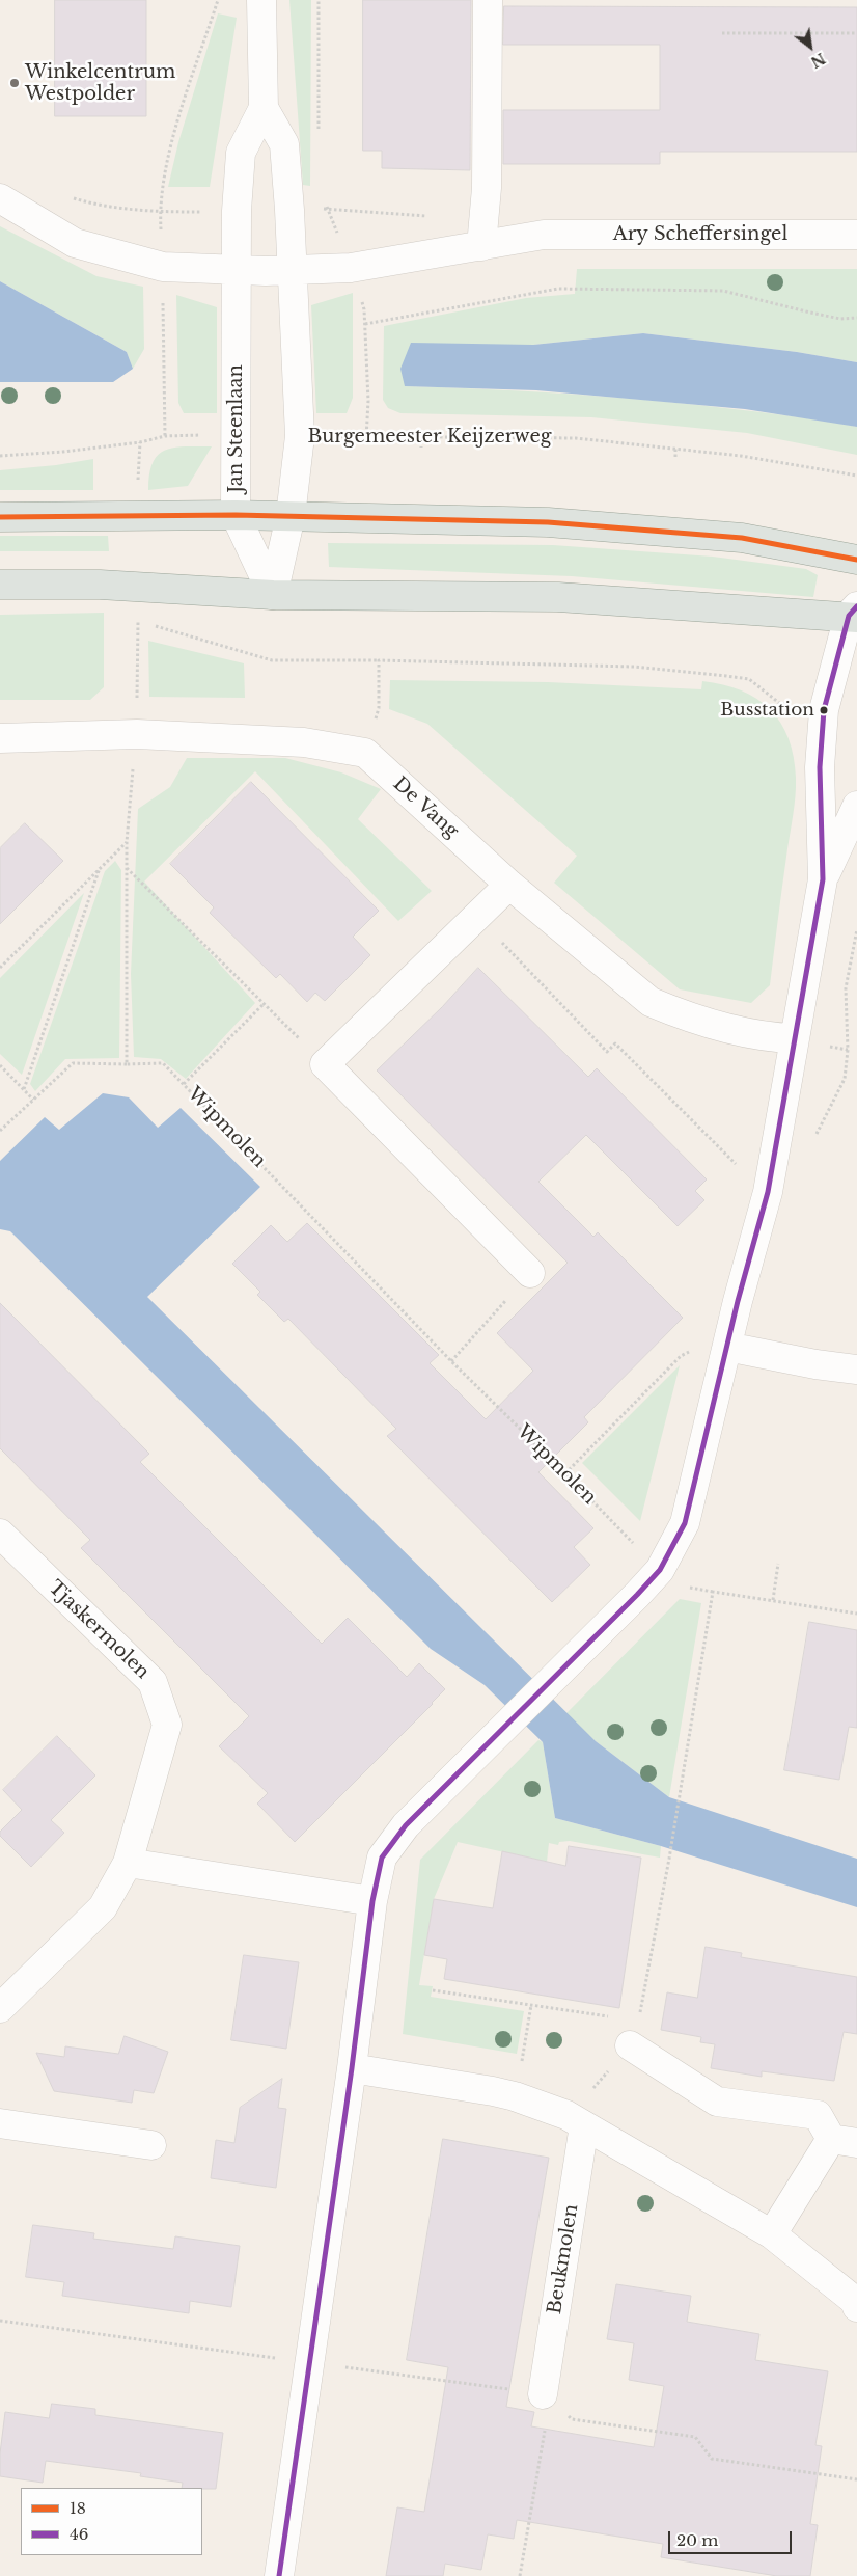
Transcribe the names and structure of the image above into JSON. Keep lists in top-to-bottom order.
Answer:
{
  "streets": {
    "street": [
      "Ary Scheffersingel",
      "Jan Steenlaan",
      "De Vang",
      "Tjaskermolen",
      "Beukmolen"
    ],
    "path": ["Burgemeester Keijzerweg", "Wipmolen"]
  },
  "crossings": [
    ["Ary Scheffersingel", "Jan Steenlaan"],
    ["Jan Steenlaan", "Burgemeester Keijzerweg"]
  ],
  "places": ["Winkelcentrum Westpolder", "Busstation"],
  "lines": ["transit line 18", "transit line 46"],
  "legend": ["18", "46"],
  "scale_bar": "20 m",
  "north": "bottom right"
}
